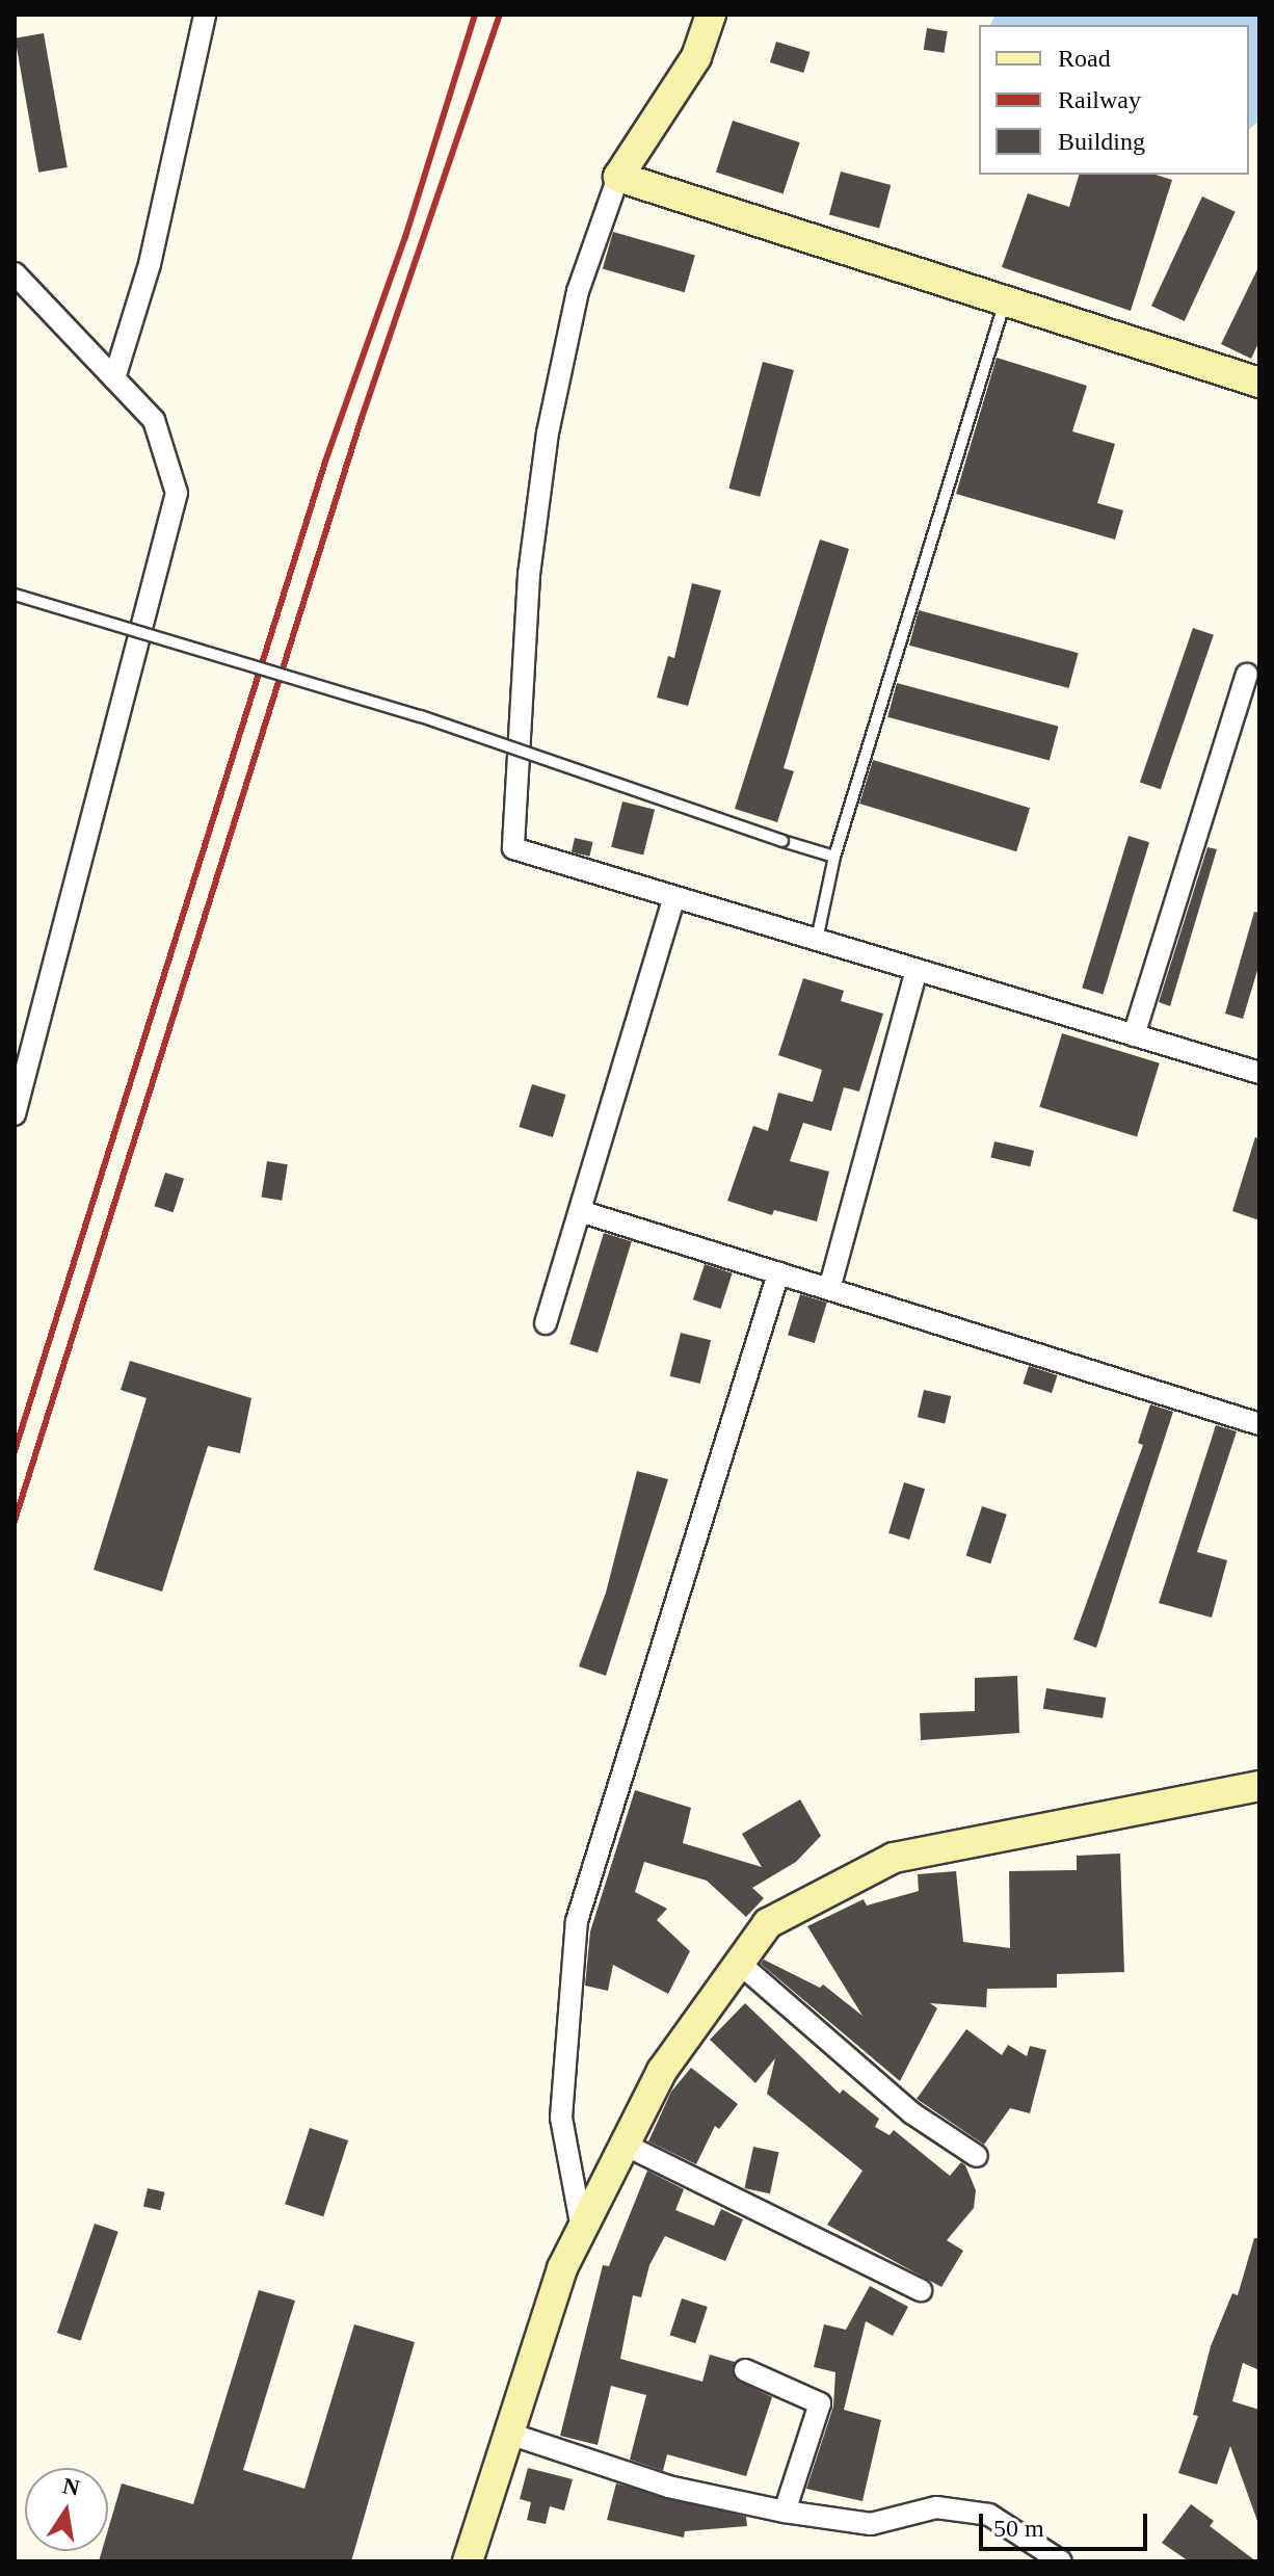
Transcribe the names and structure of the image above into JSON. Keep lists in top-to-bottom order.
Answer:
{
  "legend": ["Road", "Railway", "Building"],
  "scale_bar": "50 m",
  "north": "top"
}
